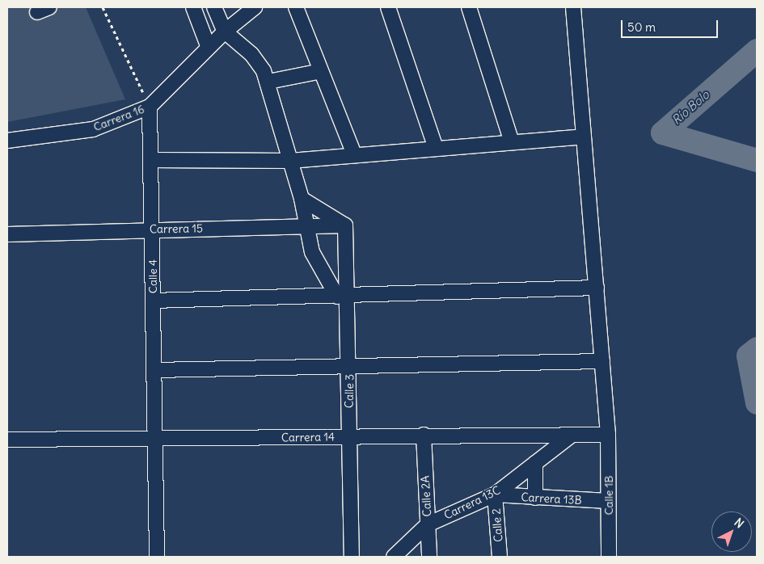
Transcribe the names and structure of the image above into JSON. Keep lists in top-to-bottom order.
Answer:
{
  "streets": {
    "street": [
      "Carrera 16",
      "Carrera 15",
      "Calle 4",
      "Calle 3",
      "Carrera 14",
      "Calle 1B",
      "Calle 2A",
      "Carrera 13B",
      "Carrera 13C",
      "Calle 2"
    ]
  },
  "crossings": [
    ["Carrera 16", "Calle 4"],
    ["Carrera 15", "Calle 4"],
    ["Carrera 15", "Calle 3"],
    ["Calle 4", "Carrera 14"],
    ["Calle 3", "Carrera 14"],
    ["Carrera 14", "Calle 1B"],
    ["Carrera 14", "Calle 2A"],
    ["Carrera 14", "Carrera 13C"],
    ["Calle 1B", "Carrera 13B"],
    ["Calle 2A", "Carrera 13C"],
    ["Carrera 13B", "Carrera 13C"],
    ["Carrera 13B", "Calle 2"],
    ["Carrera 13C", "Calle 2"]
  ],
  "water": ["Río Bolo"],
  "scale_bar": "50 m",
  "north": "top right"
}
